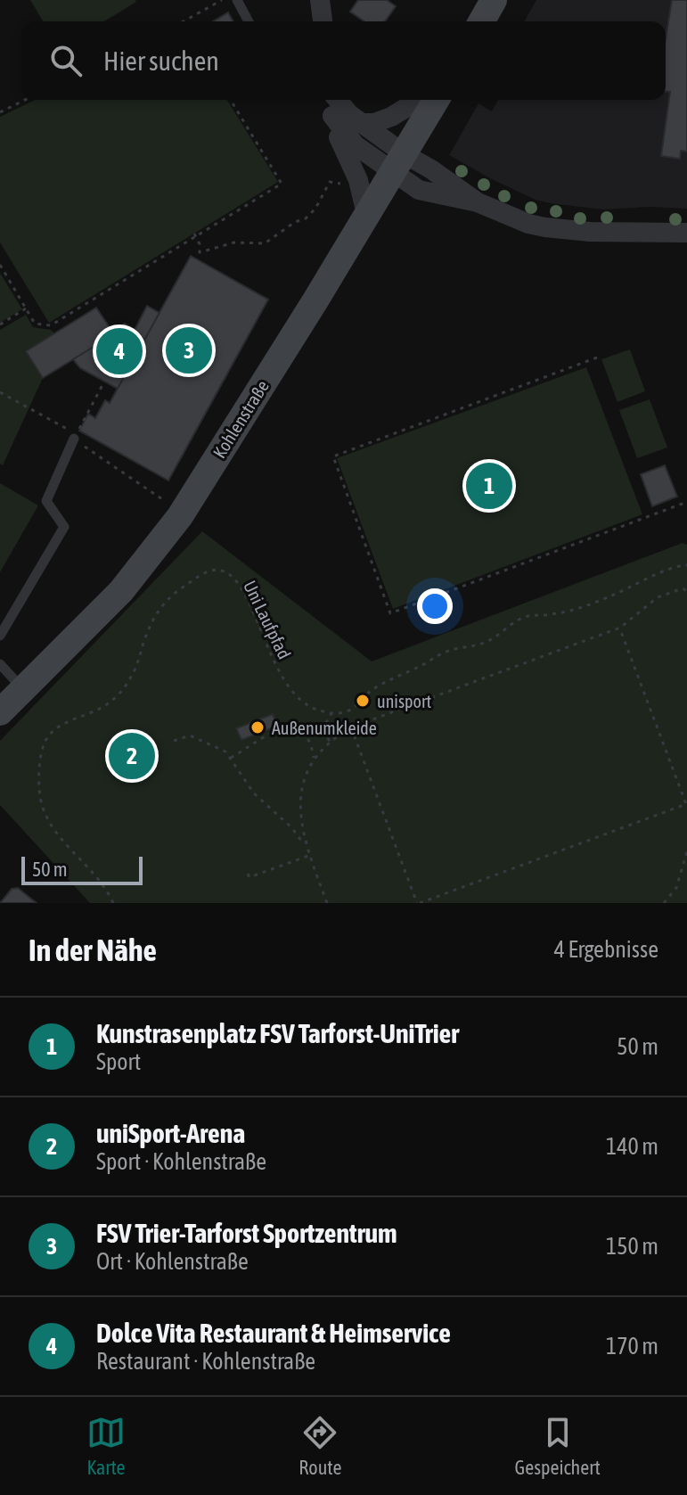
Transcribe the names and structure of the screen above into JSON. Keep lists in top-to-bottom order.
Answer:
{
  "streets": {
    "main road": ["Kohlenstraße"],
    "path": ["Uni Laufpfad"]
  },
  "places": ["unisport", "Außenumkleide"],
  "scale_bar": "50 m",
  "page": {
    "search": "Hier suchen",
    "pins": [
      "3",
      "4",
      "1",
      "2"
    ],
    "scale": "50 m",
    "heading": ["In der Nähe", "4 Ergebnisse"],
    "list": [
      {
        "mark": "1",
        "name": "Kunstrasenplatz FSV Tarforst-UniTrier",
        "note": "Sport",
        "value": "50 m"
      },
      {
        "mark": "2",
        "name": "uniSport-Arena",
        "note": "Sport · Kohlenstraße",
        "value": "140 m"
      },
      {
        "mark": "3",
        "name": "FSV Trier-Tarforst Sportzentrum",
        "note": "Ort · Kohlenstraße",
        "value": "150 m"
      },
      {
        "mark": "4",
        "name": "Dolce Vita Restaurant & Heimservice",
        "note": "Restaurant · Kohlenstraße",
        "value": "170 m"
      }
    ],
    "nav": ["Karte", "Route", "Gespeichert"]
  }
}
